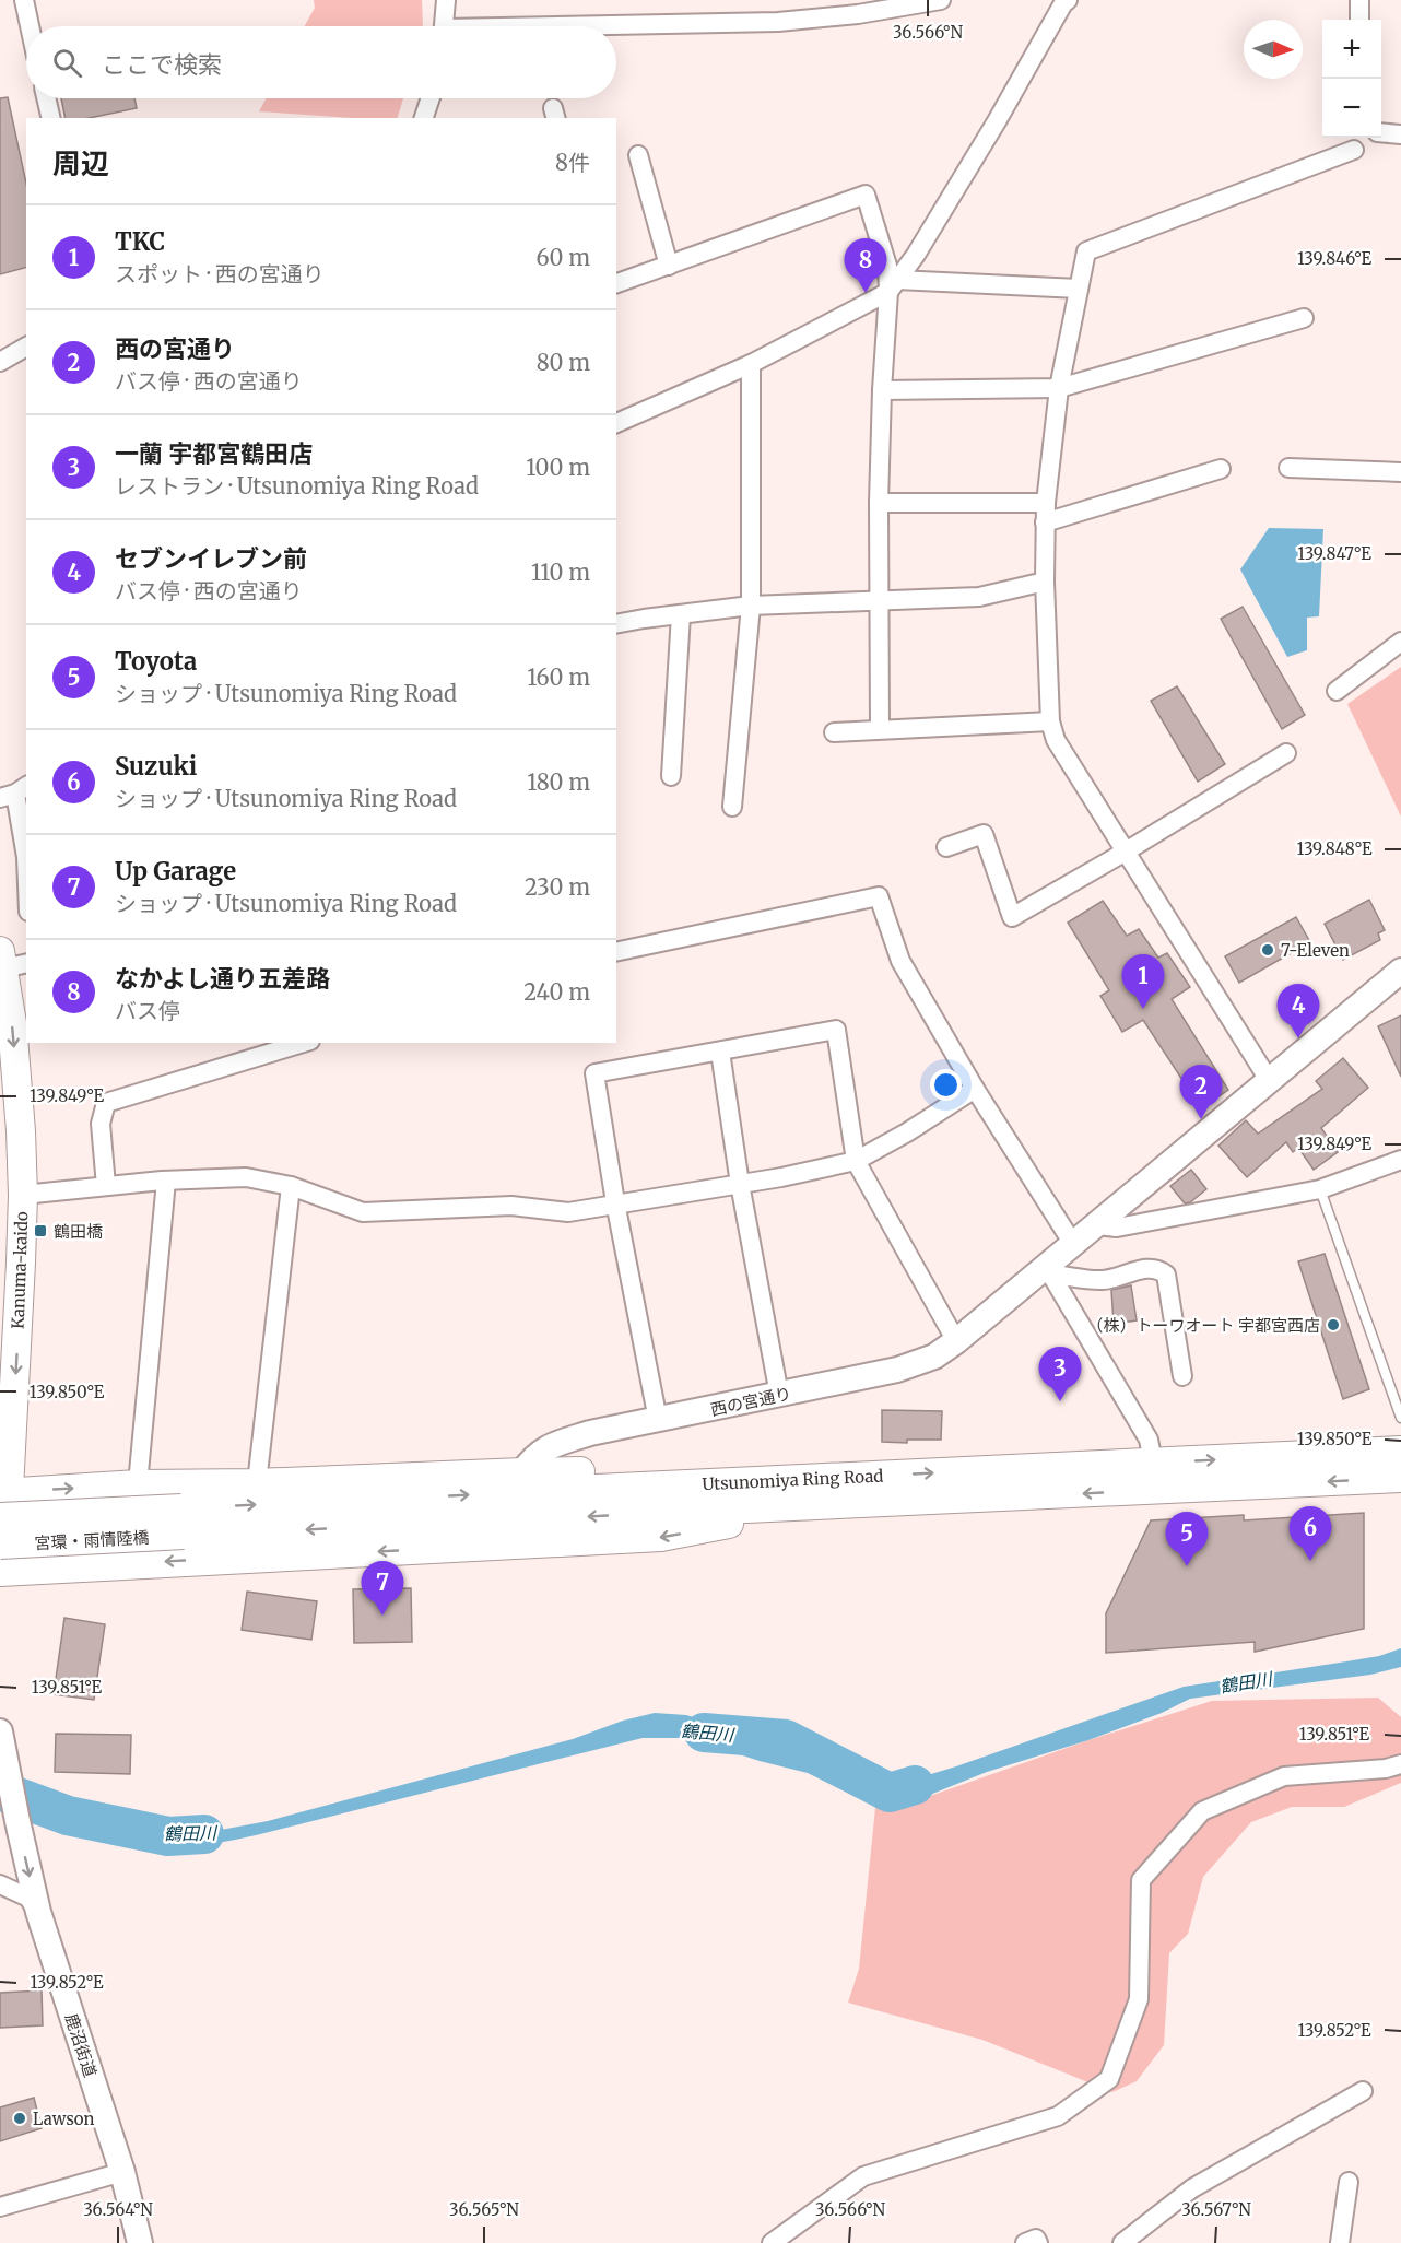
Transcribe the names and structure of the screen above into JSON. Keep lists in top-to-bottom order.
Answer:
{
  "streets": {
    "main road": ["Kanuma-kaido", "Utsunomiya Ring Road", "宮環・雨情陸橋"],
    "street": ["西の宮通り", "鹿沼街道"]
  },
  "crossings": [
    ["Kanuma-kaido", "宮環・雨情陸橋"],
    ["Utsunomiya Ring Road", "宮環・雨情陸橋"]
  ],
  "one_way": ["Kanuma-kaido"],
  "water": ["鶴田川"],
  "places": {
    "other": ["7-Eleven", "（株）トーワオート 宇都宮西店", "Lawson"],
    "transit": ["鶴田橋"]
  },
  "north": "right",
  "page": {
    "map_buttons": ["+", "−"],
    "search": "ここで検索",
    "heading": ["周辺", "8件"],
    "list": [
      {
        "mark": "1",
        "name": "TKC",
        "note": "スポット · 西の宮通り",
        "value": "60 m"
      },
      {
        "mark": "2",
        "name": "西の宮通り",
        "note": "バス停 · 西の宮通り",
        "value": "80 m"
      },
      {
        "mark": "3",
        "name": "一蘭 宇都宮鶴田店",
        "note": "レストラン · Utsunomiya Ring Road",
        "value": "100 m"
      },
      {
        "mark": "4",
        "name": "セブンイレブン前",
        "note": "バス停 · 西の宮通り",
        "value": "110 m"
      },
      {
        "mark": "5",
        "name": "Toyota",
        "note": "ショップ · Utsunomiya Ring Road",
        "value": "160 m"
      },
      {
        "mark": "6",
        "name": "Suzuki",
        "note": "ショップ · Utsunomiya Ring Road",
        "value": "180 m"
      },
      {
        "mark": "7",
        "name": "Up Garage",
        "note": "ショップ · Utsunomiya Ring Road",
        "value": "230 m"
      },
      {
        "mark": "8",
        "name": "なかよし通り五差路",
        "note": "バス停",
        "value": "240 m"
      }
    ],
    "pins": [
      "8",
      "1",
      "4",
      "2",
      "3",
      "6",
      "5",
      "7"
    ]
  },
  "coordinates": [
    "36.566°N",
    "139.846°E",
    "139.847°E",
    "139.848°E",
    "139.849°E",
    "139.850°E",
    "139.851°E",
    "139.852°E",
    "36.564°N",
    "36.565°N",
    "36.567°N"
  ]
}
